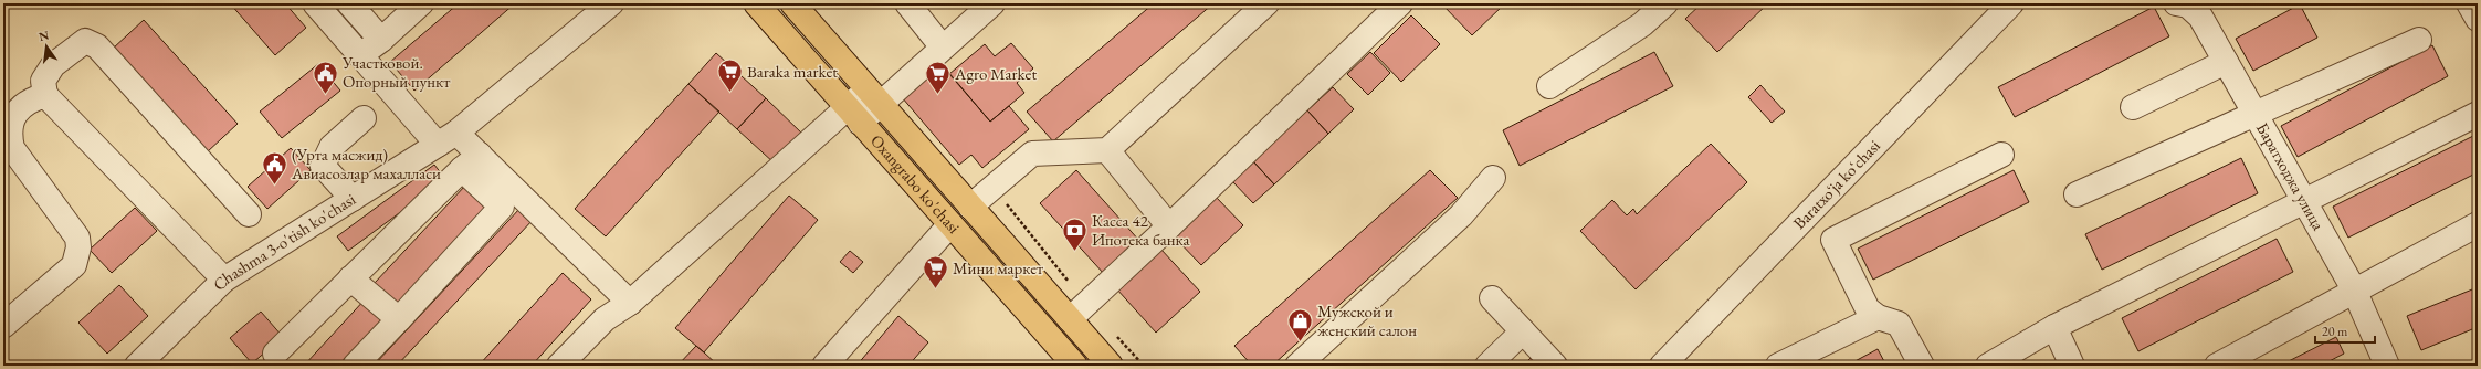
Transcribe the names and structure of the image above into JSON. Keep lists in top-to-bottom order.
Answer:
{
  "streets": {
    "main road": ["Oxangrabo ko'chasi"],
    "street": ["Баратходжа улица", "Baratxoʻja koʻchasi", "Chashma 3-o'tish ko'chasi"]
  },
  "places": {
    "supermarket": ["Baraka market", "Agro Market", "Мини маркет"],
    "public building": ["Участковой. Опорный пункт", "(Урта масжид) Авиасозлар махалласи"],
    "bank": ["Касса 42 Ипотека банка"],
    "shop": ["Мужской и женский салон"]
  },
  "scale_bar": "20 m",
  "north": "top"
}
